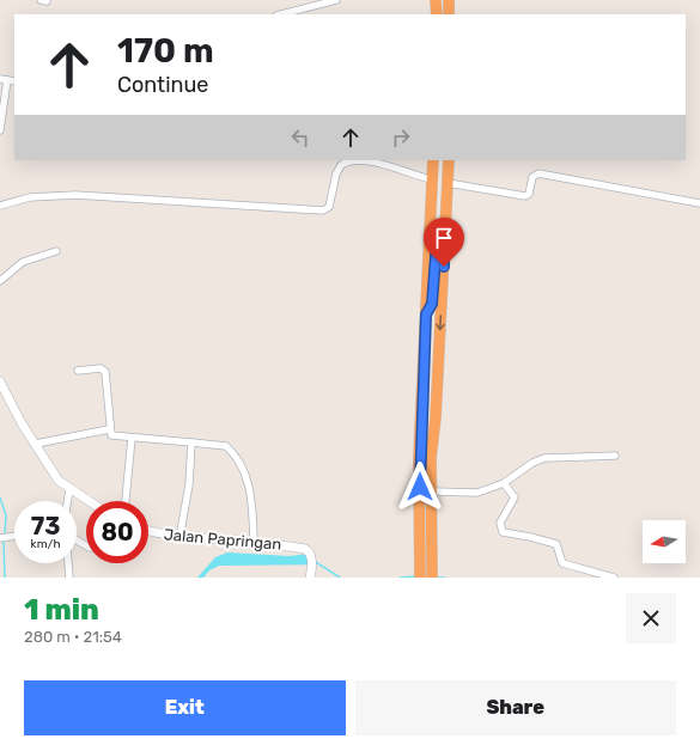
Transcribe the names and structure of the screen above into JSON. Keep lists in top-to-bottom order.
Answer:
{
  "streets": {
    "street": ["Jalan Papringan"]
  },
  "north": "left",
  "page": {
    "turn": ["170 m", "Continue"],
    "speed": "73 km/h",
    "limit": "80",
    "heading": ["1 min", "280 m · 21:54"],
    "buttons": ["Exit", "Share"]
  }
}
